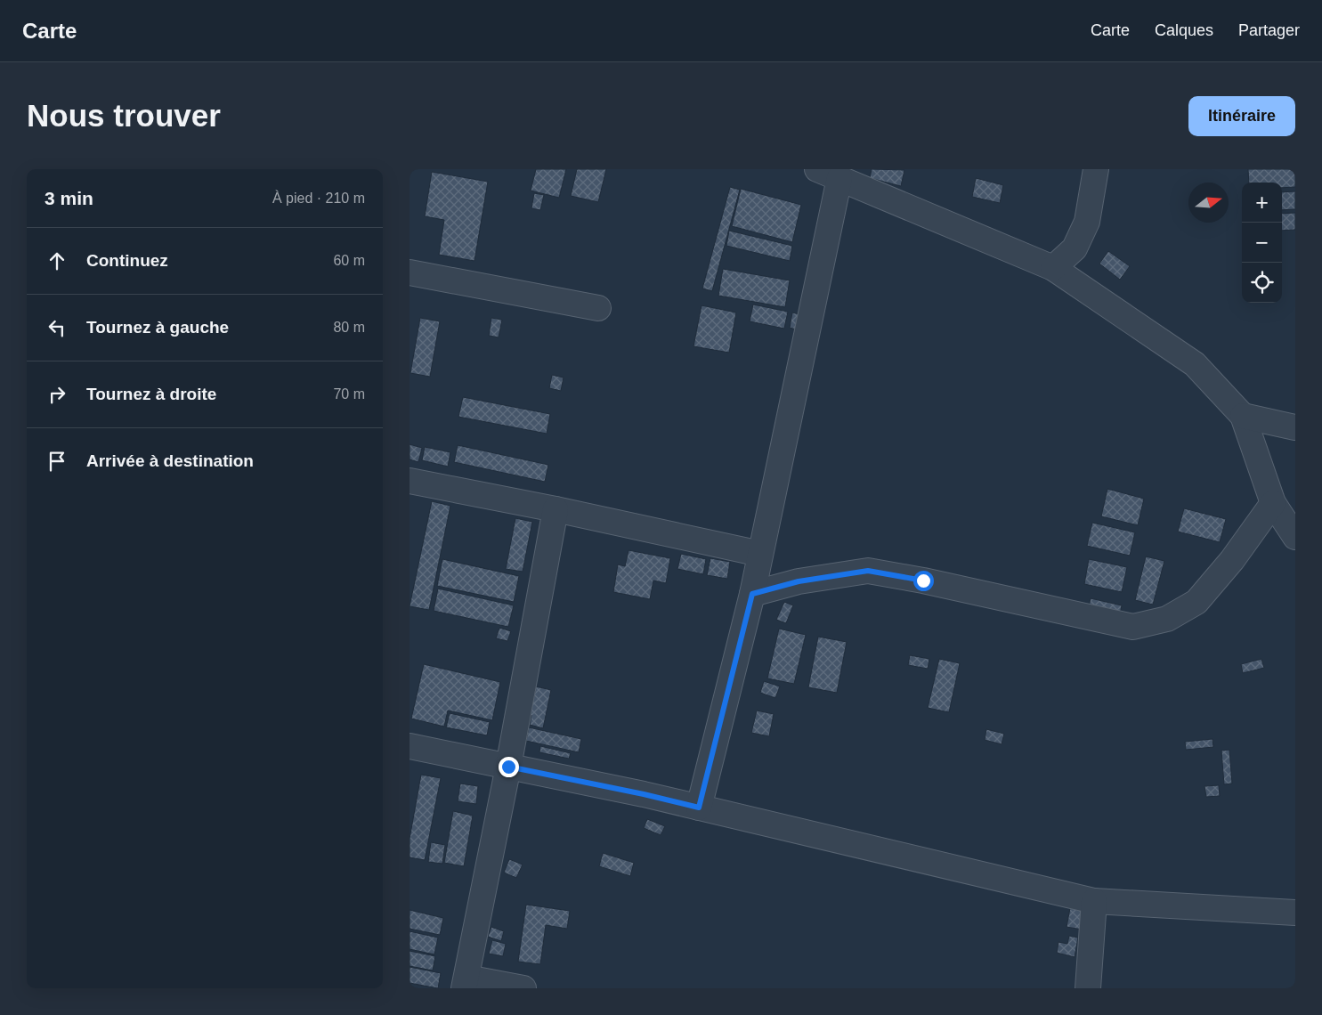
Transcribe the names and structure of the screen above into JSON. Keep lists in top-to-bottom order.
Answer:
{
  "north": "right",
  "page": {
    "header": "Carte",
    "nav": ["Carte", "Calques", "Partager"],
    "buttons": "Itinéraire",
    "title": "Nous trouver",
    "heading": ["3 min", "À pied · 210 m"],
    "map_buttons": ["+", "−"],
    "list": [
      ["Continuez", "60 m"],
      ["Tournez à gauche", "80 m"],
      ["Tournez à droite", "70 m"],
      "Arrivée à destination"
    ]
  }
}
